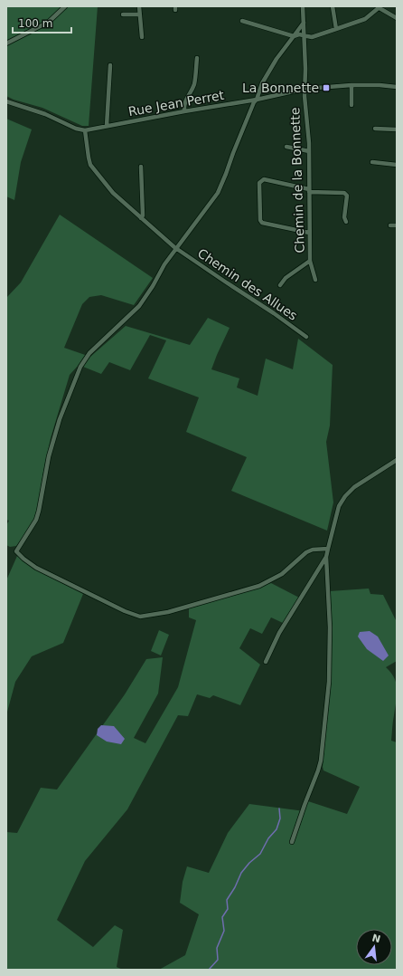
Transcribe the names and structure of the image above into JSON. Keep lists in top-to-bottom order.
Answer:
{
  "streets": {
    "street": ["Rue Jean Perret", "Chemin de la Bonnette", "Chemin des Allues"]
  },
  "crossings": [
    ["Rue Jean Perret", "Chemin de la Bonnette"],
    ["Rue Jean Perret", "Chemin des Allues"]
  ],
  "places": {
    "transit": ["La Bonnette"]
  },
  "scale_bar": "100 m",
  "north": "top"
}
